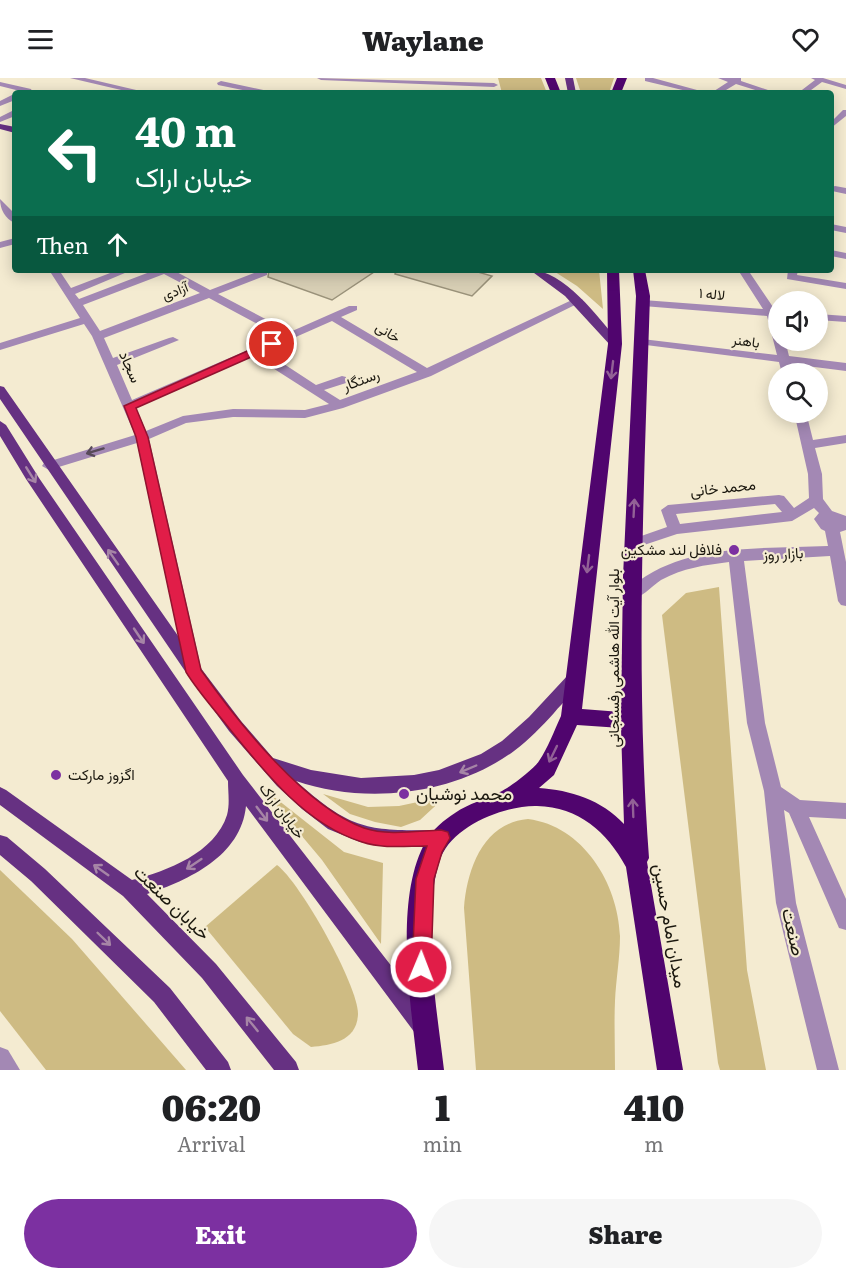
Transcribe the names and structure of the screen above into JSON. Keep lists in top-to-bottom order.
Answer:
{
  "streets": {
    "highway": ["بلوار آیت الله هاشمی رفسنجانی", "میدان امام حسین"],
    "main road": ["خیابان اراک", "خیابان صنعت"],
    "street": [
      "آزادی",
      "لاله ۱",
      "خانی",
      "باهنر",
      "سجاد",
      "رستگار",
      "بازار روز",
      "صنعت"
    ]
  },
  "crossings": [
    ["آزادی", "سجاد"],
    ["لاله ۱", "بلوار آیت الله هاشمی رفسنجانی"],
    ["خانی", "رستگار"],
    ["باهنر", "بلوار آیت الله هاشمی رفسنجانی"],
    ["سجاد", "رستگار"],
    ["سجاد", "خیابان اراک"],
    ["رستگار", "خیابان اراک"],
    ["بازار روز", "بلوار آیت الله هاشمی رفسنجانی"],
    ["بازار روز", "صنعت"],
    ["بلوار آیت الله هاشمی رفسنجانی", "میدان امام حسین"],
    ["خیابان اراک", "میدان امام حسین"]
  ],
  "places": ["فلافل لند مشکین", "اگزوز مارکت", "محمد نوشیان"],
  "page": {
    "header": "Waylane",
    "turn": ["40 m", "خیابان اراک"],
    "then": "Then",
    "eta": [
      "06:20",
      "Arrival",
      "1",
      "min",
      "410",
      "m"
    ],
    "buttons": ["Exit", "Share"]
  }
}
